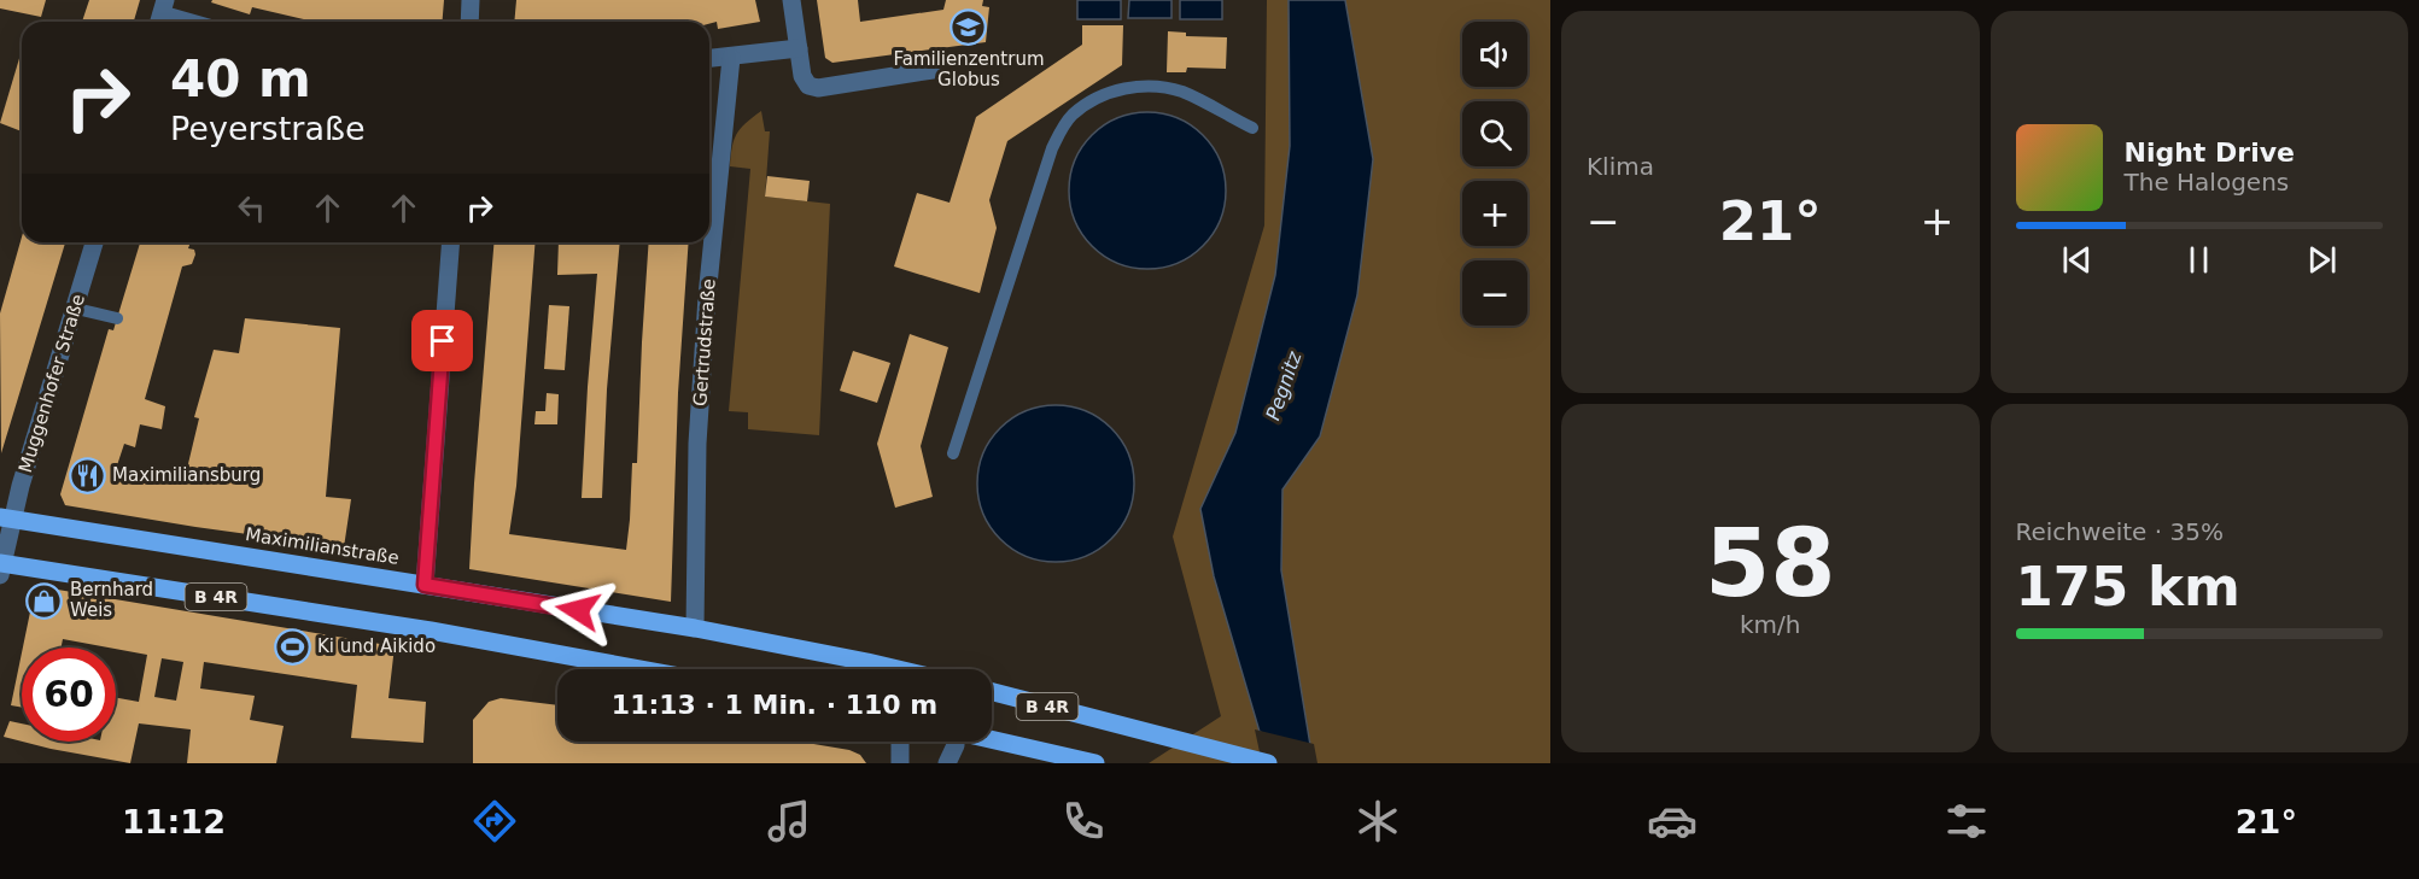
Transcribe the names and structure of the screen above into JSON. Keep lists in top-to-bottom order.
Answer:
{
  "streets": {
    "main road": ["Maximilianstraße", "B 4R"],
    "street": ["Gertrudstraße", "Muggenhofer Straße"]
  },
  "crossings": [
    ["Gertrudstraße", "Maximilianstraße"],
    ["Muggenhofer Straße", "Maximilianstraße"],
    ["Muggenhofer Straße", "B 4R"]
  ],
  "water": ["Pegnitz"],
  "places": {
    "school or university": ["Familienzentrum Globus"],
    "restaurant": ["Maximiliansburg"],
    "shop": ["Bernhard Weis"],
    "sports": ["Ki und Aikido"]
  },
  "page": {
    "tile": [
      "Klima",
      ["58", "km/h"],
      ["Reichweite · 35%", "175 km"]
    ],
    "map_buttons": ["+", "−"],
    "turn": ["40 m", "Peyerstraße"],
    "song": ["Night Drive", "The Halogens"],
    "heat": ["−", "21°", "+"],
    "limit": "60",
    "trip": "11:13 · 1 Min. · 110 m",
    "tabs": ["11:12", "21°"]
  }
}
